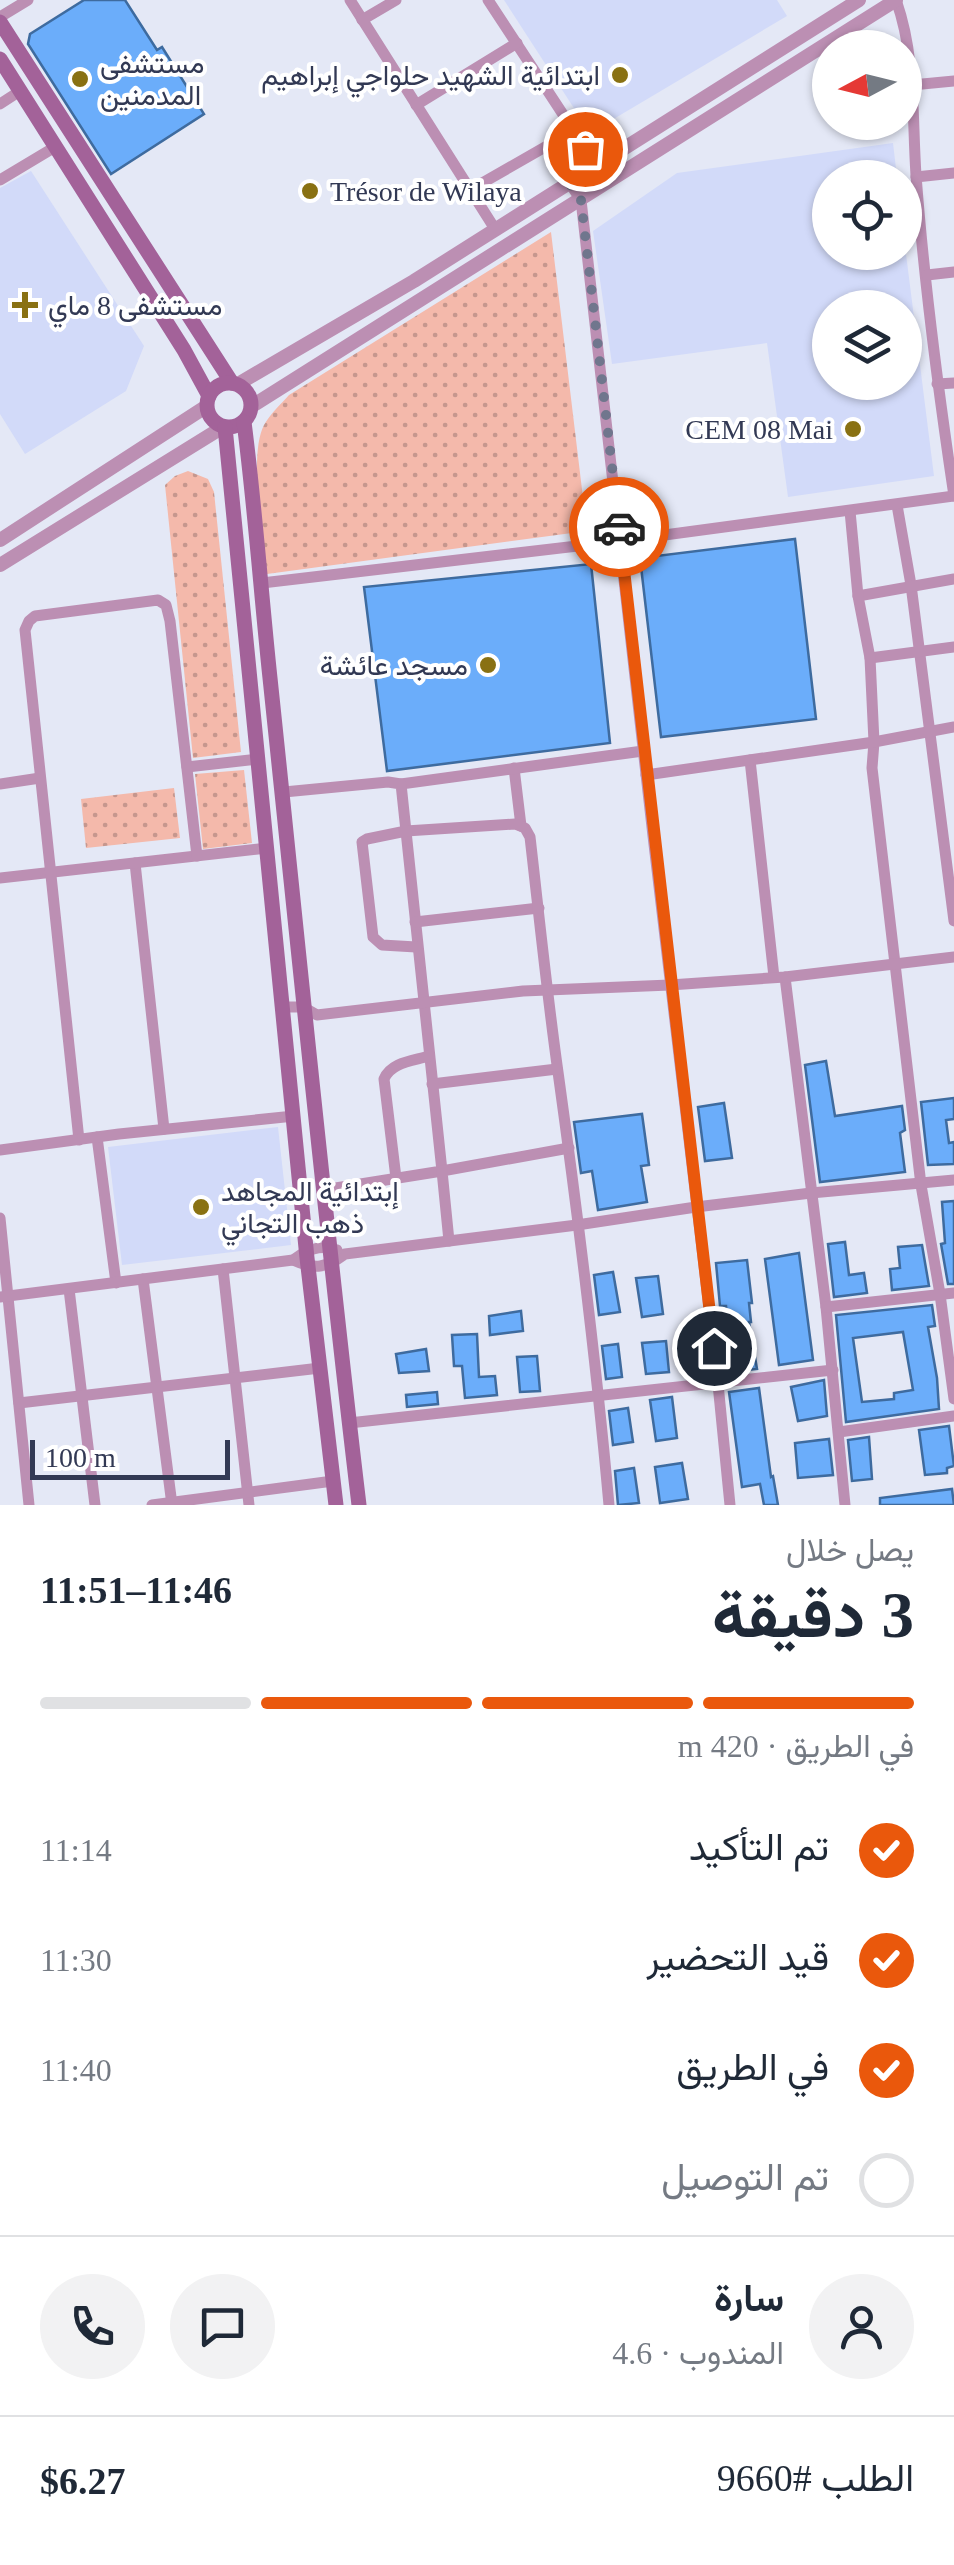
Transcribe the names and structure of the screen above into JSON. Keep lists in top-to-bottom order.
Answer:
{
  "places": {
    "other": [
      "ابتدائية الشهيد حلواجي إبراهيم",
      "مستشفى المدمنين",
      "Trésor de Wilaya",
      "CEM 08 Mai",
      "مسجد عائشة",
      "إبتدائية المجاهد ذهب التجاني"
    ],
    "health": ["مستشفى 8 ماي"]
  },
  "scale_bar": "100 m",
  "north": "left",
  "page": {
    "scale": "100 m",
    "heading": ["3 دقيقة", "يصل خلال", "11:46–11:51"],
    "panel": [
      "سارة",
      "المندوب · 4.6",
      "الطلب #9660",
      "$6.27"
    ],
    "bar": "في الطريق · 420 m",
    "list": [
      ["تم التأكيد", "11:14"],
      ["قيد التحضير", "11:30"],
      ["في الطريق", "11:40"],
      "تم التوصيل"
    ]
  }
}
